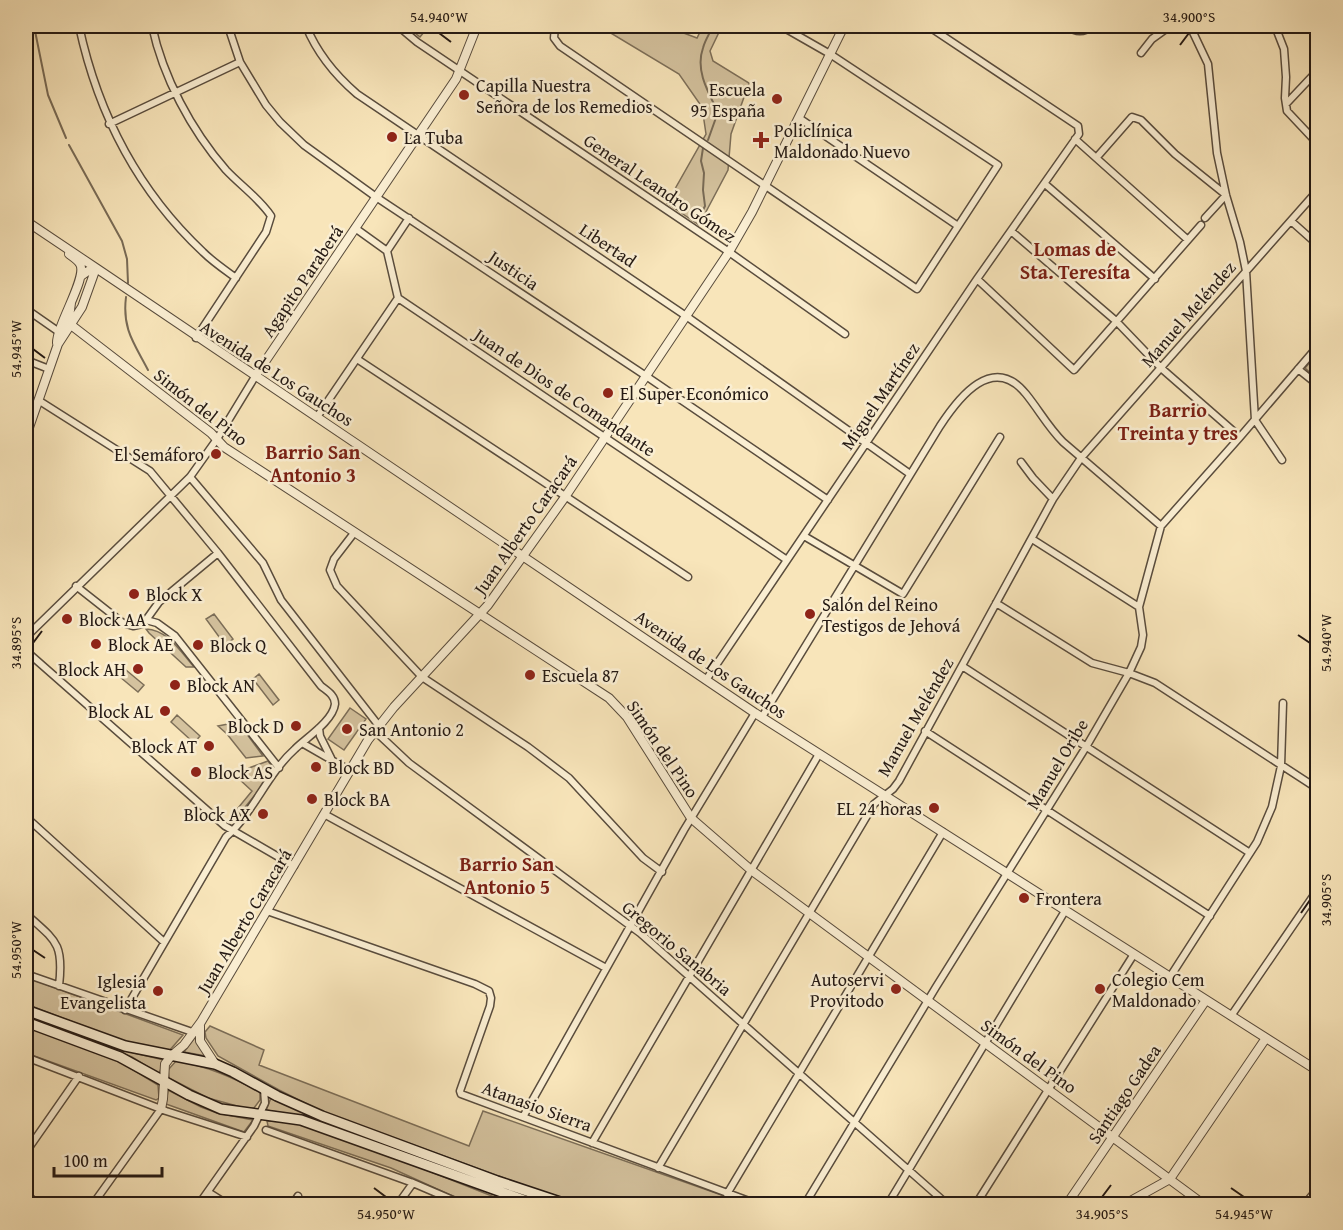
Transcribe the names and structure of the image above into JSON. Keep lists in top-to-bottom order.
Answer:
{
  "streets": {
    "street": [
      "General Leandro Gómez",
      "Libertad",
      "Justicia",
      "Agapito Paraberá",
      "Manuel Meléndez",
      "Avenida de Los Gauchos",
      "Juan de Dios de Comandante",
      "Miguel Martínez",
      "Simón del Pino",
      "Juan Alberto Caracará",
      "Manuel Oribe",
      "Gregorio Sanabria",
      "Santiago Gadea",
      "Atanasio Sierra"
    ]
  },
  "crossings": [
    ["General Leandro Gómez", "Agapito Paraberá"],
    ["General Leandro Gómez", "Juan Alberto Caracará"],
    ["Libertad", "Agapito Paraberá"],
    ["Libertad", "Miguel Martínez"],
    ["Libertad", "Juan Alberto Caracará"],
    ["Justicia", "Agapito Paraberá"],
    ["Justicia", "Miguel Martínez"],
    ["Justicia", "Juan Alberto Caracará"],
    ["Agapito Paraberá", "Avenida de Los Gauchos"],
    ["Agapito Paraberá", "Simón del Pino"],
    ["Agapito Paraberá", "Gregorio Sanabria"],
    ["Manuel Meléndez", "Avenida de Los Gauchos"],
    ["Manuel Meléndez", "Simón del Pino"],
    ["Manuel Meléndez", "Gregorio Sanabria"],
    ["Manuel Meléndez", "Atanasio Sierra"],
    ["Avenida de Los Gauchos", "Miguel Martínez"],
    ["Avenida de Los Gauchos", "Juan Alberto Caracará"],
    ["Avenida de Los Gauchos", "Manuel Oribe"],
    ["Avenida de Los Gauchos", "Santiago Gadea"],
    ["Juan de Dios de Comandante", "Miguel Martínez"],
    ["Juan de Dios de Comandante", "Juan Alberto Caracará"],
    ["Simón del Pino", "Juan Alberto Caracará"],
    ["Simón del Pino", "Manuel Oribe"],
    ["Simón del Pino", "Santiago Gadea"],
    ["Juan Alberto Caracará", "Gregorio Sanabria"],
    ["Juan Alberto Caracará", "Atanasio Sierra"],
    ["Manuel Oribe", "Gregorio Sanabria"]
  ],
  "districts": [
    "Lomas de Sta. Teresíta",
    "Barrio Treinta y tres",
    "Barrio San Antonio 3",
    "Barrio San Antonio 5"
  ],
  "places": {
    "other": [
      "Capilla Nuestra Señora de los Remedios",
      "Escuela 95 España",
      "La Tuba",
      "El Super Económico",
      "El Semáforo",
      "Block X",
      "Salón del Reino Testigos de Jehová",
      "Block AA",
      "Block AE",
      "Block Q",
      "Block AH",
      "Escuela 87",
      "Block AN",
      "Block AL",
      "Block D",
      "San Antonio 2",
      "Block AT",
      "Block BD",
      "Block AS",
      "Block BA",
      "EL 24 horas",
      "Block AX",
      "Frontera",
      "Autoservi Provitodo",
      "Colegio Cem Maldonado",
      "Iglesia Evangelista"
    ],
    "health": ["Policlínica Maldonado Nuevo"]
  },
  "scale_bar": "100 m",
  "coordinates": [
    "54.940°W",
    "34.900°S",
    "54.945°W",
    "34.895°S",
    "34.905°S",
    "54.950°W"
  ]
}
